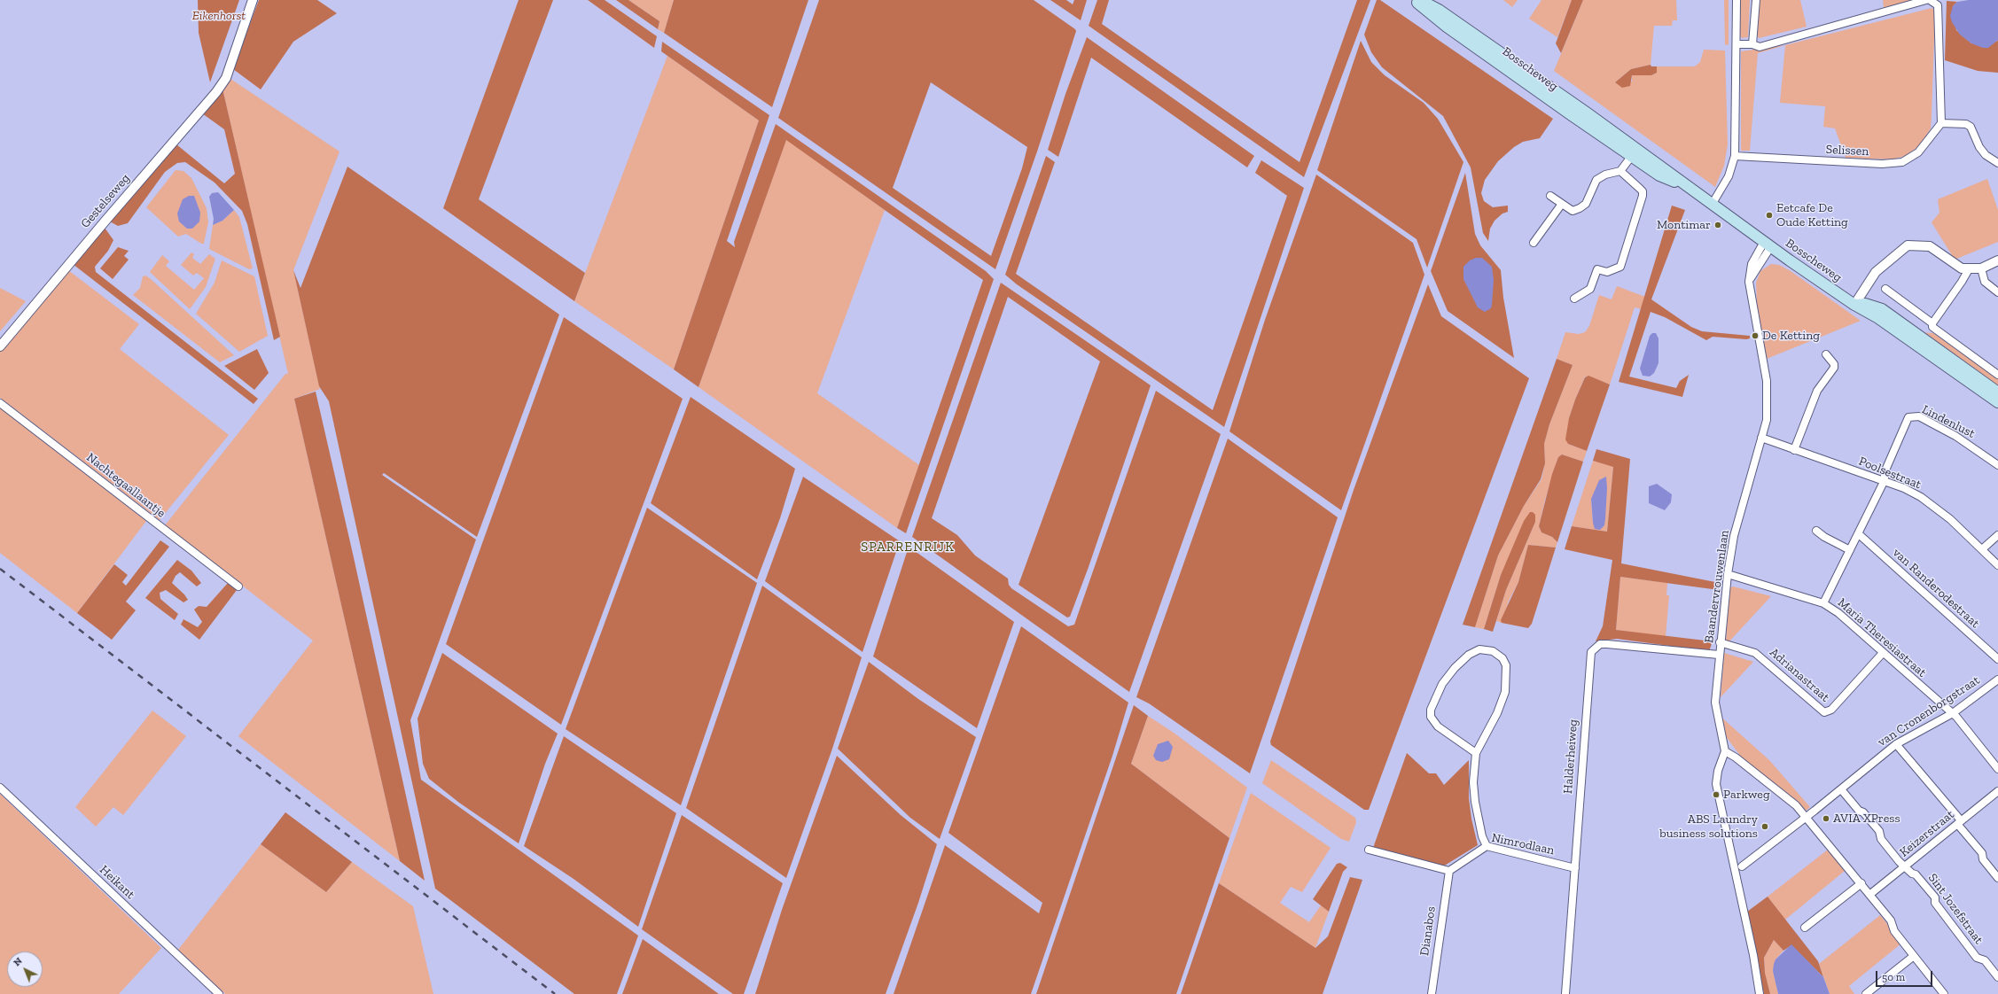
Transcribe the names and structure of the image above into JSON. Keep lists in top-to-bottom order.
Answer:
{
  "streets": {
    "main road": ["Bosscheweg"],
    "street": [
      "Selissen",
      "Gestelseweg",
      "Lindenlust",
      "Poolsestraat",
      "Nachtegaallaantje",
      "Baandervrouwenlaan",
      "van Randerodestraat",
      "Maria Theresiastraat",
      "Adrianastraat",
      "van Cronenborgstraat",
      "Halderheiweg",
      "Keizerstraat",
      "Nimrodlaan",
      "Heikant",
      "Sint Jozefstraat",
      "Dianabos"
    ]
  },
  "crossings": [
    ["Bosscheweg", "Baandervrouwenlaan"],
    ["Lindenlust", "Poolsestraat"],
    ["Poolsestraat", "Baandervrouwenlaan"],
    ["Baandervrouwenlaan", "Maria Theresiastraat"],
    ["Baandervrouwenlaan", "Adrianastraat"],
    ["Baandervrouwenlaan", "Halderheiweg"],
    ["Maria Theresiastraat", "Adrianastraat"],
    ["Maria Theresiastraat", "van Cronenborgstraat"],
    ["van Cronenborgstraat", "Sint Jozefstraat"],
    ["Halderheiweg", "Nimrodlaan"],
    ["Keizerstraat", "Sint Jozefstraat"],
    ["Nimrodlaan", "Dianabos"]
  ],
  "districts": ["SPARRENRIJK"],
  "parks": ["Eikenhorst"],
  "places": [
    "Eetcafe De Oude Ketting",
    "Montimar",
    "De Ketting",
    "Parkweg",
    "AVIA XPress",
    "ABS Laundry business solutions"
  ],
  "scale_bar": "50 m",
  "north": "top left"
}
